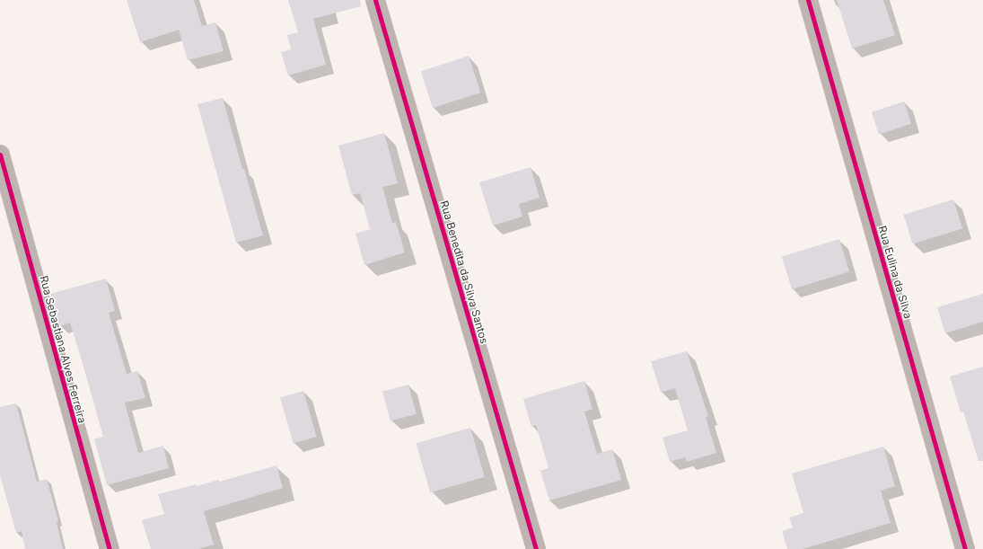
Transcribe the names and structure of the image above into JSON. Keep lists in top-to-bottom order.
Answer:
{
  "streets": {
    "street": ["Rua Benedita da Silva Santos", "Rua Eulina da Silva", "Rua Sebastiana Alves Ferreira"]
  }
}
